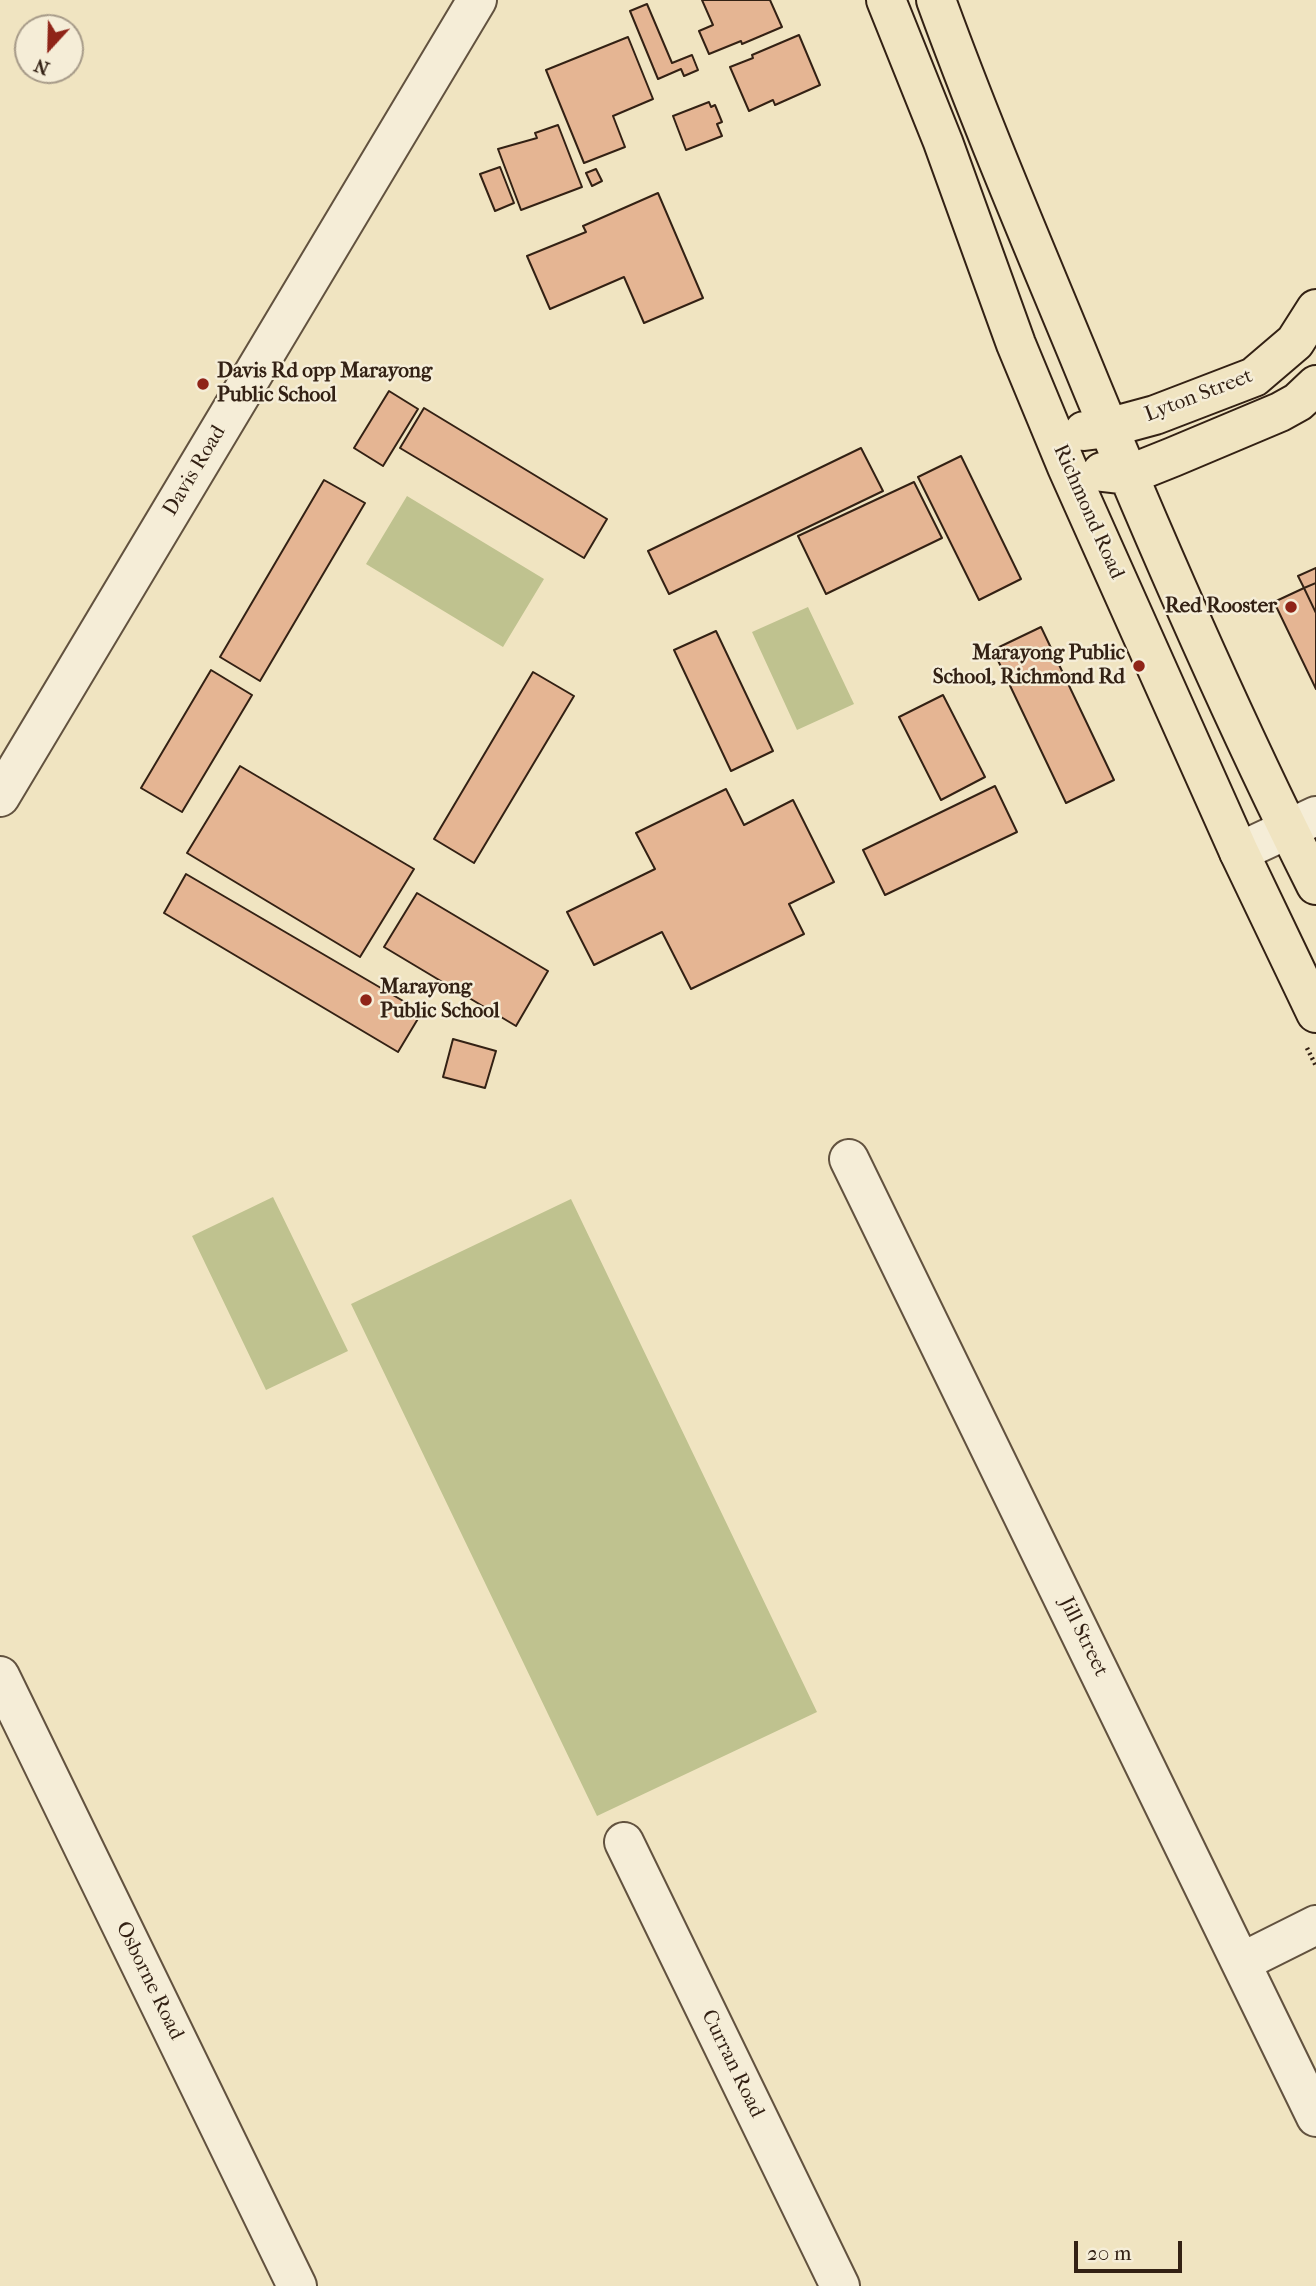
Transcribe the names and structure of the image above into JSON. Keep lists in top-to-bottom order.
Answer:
{
  "streets": {
    "main road": ["Lyton Street", "Richmond Road"],
    "street": [
      "Davis Road",
      "Jill Street",
      "Osborne Road",
      "Curran Road"
    ]
  },
  "crossings": [
    ["Lyton Street", "Richmond Road"]
  ],
  "places": [
    "Davis Rd opp Marayong Public School",
    "Red Rooster",
    "Marayong Public School, Richmond Rd",
    "Marayong Public School"
  ],
  "scale_bar": "20 m",
  "north": "bottom"
}
